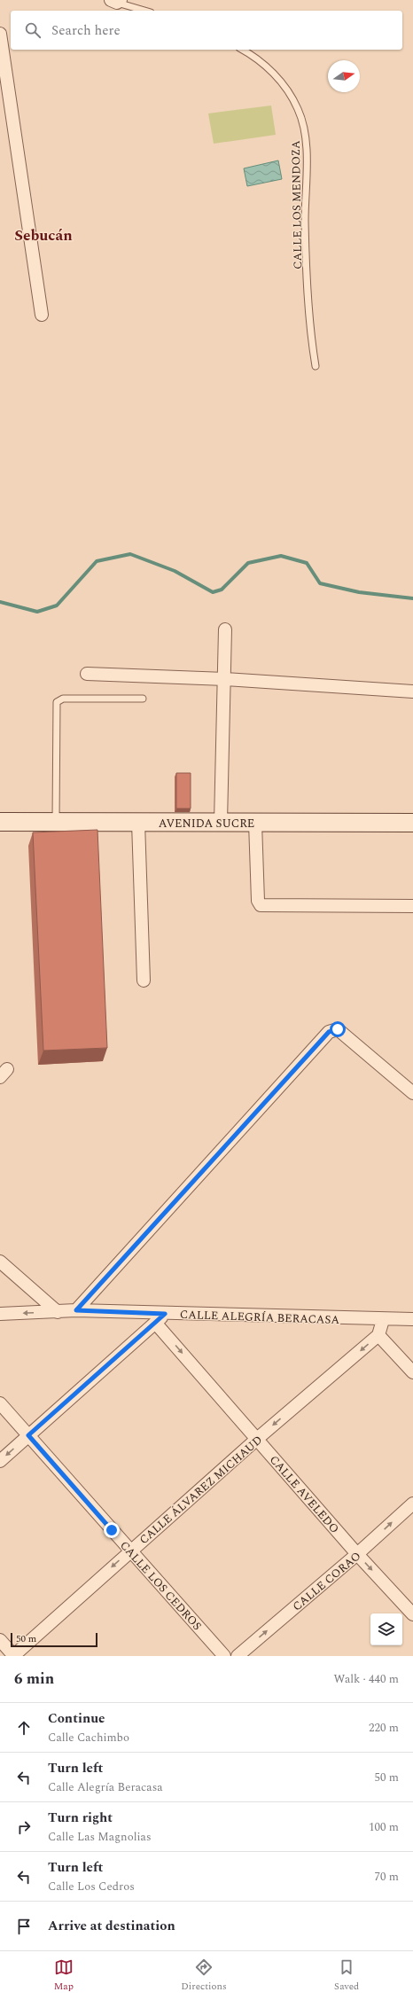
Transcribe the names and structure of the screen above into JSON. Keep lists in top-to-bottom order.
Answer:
{
  "streets": {
    "main road": ["AVENIDA SUCRE"],
    "street": [
      "CALLE ALEGRÍA BERACASA",
      "CALLE ÁLVAREZ MICHAUD",
      "CALLE AVELEDO",
      "CALLE CORAO",
      "CALLE LOS CEDROS"
    ],
    "lane": ["CALLE LOS MENDOZA"]
  },
  "crossings": [
    ["CALLE ÁLVAREZ MICHAUD", "CALLE AVELEDO"],
    ["CALLE ÁLVAREZ MICHAUD", "CALLE LOS CEDROS"],
    ["CALLE AVELEDO", "CALLE CORAO"]
  ],
  "one_way": ["CALLE ÁLVAREZ MICHAUD", "CALLE AVELEDO", "CALLE CORAO"],
  "districts": ["Sebucán"],
  "scale_bar": "50 m",
  "north": "right",
  "page": {
    "search": "Search here",
    "scale": "50 m",
    "heading": ["6 min", "Walk · 440 m"],
    "list": [
      ["Continue", "Calle Cachimbo", "220 m"],
      ["Turn left", "Calle Alegría Beracasa", "50 m"],
      ["Turn right", "Calle Las Magnolias", "100 m"],
      ["Turn left", "Calle Los Cedros", "70 m"],
      "Arrive at destination"
    ],
    "nav": ["Map", "Directions", "Saved"]
  }
}
